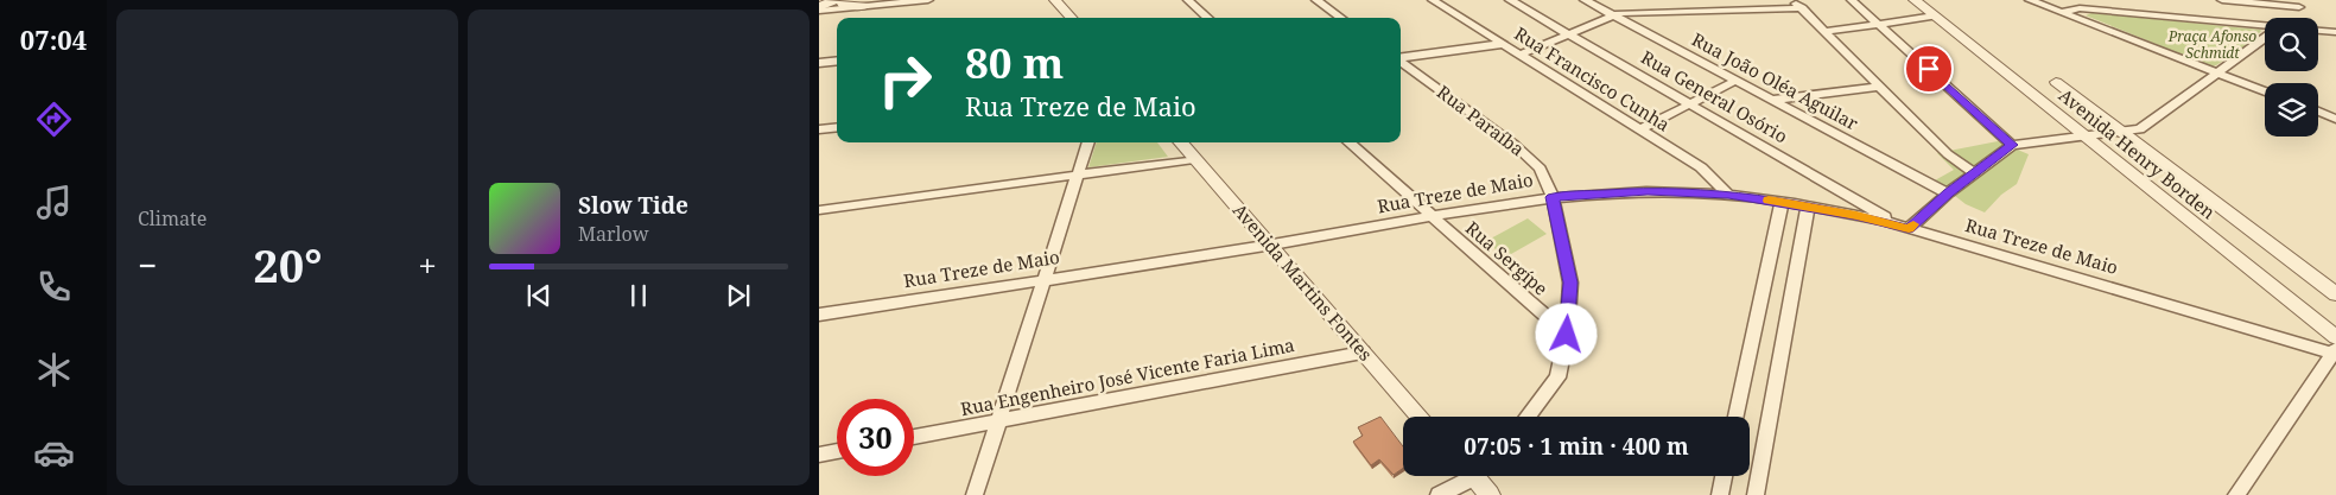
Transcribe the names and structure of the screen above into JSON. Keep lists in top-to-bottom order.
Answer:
{
  "streets": {
    "street": [
      "Rua Francisco Cunha",
      "Rua João Oléa Aguilar",
      "Rua General Osório",
      "Rua Paraíba",
      "Avenida Henry Borden",
      "Rua Treze de Maio",
      "Rua Sergípe",
      "Avenida Martins Fontes",
      "Rua Engenheiro José Vicente Faria Lima"
    ]
  },
  "crossings": [
    ["Rua Francisco Cunha", "Rua Treze de Maio"],
    ["Rua General Osório", "Rua Treze de Maio"],
    ["Rua Paraíba", "Rua Treze de Maio"],
    ["Rua Paraíba", "Rua Sergípe"],
    ["Avenida Henry Borden", "Rua Treze de Maio"],
    ["Rua Treze de Maio", "Rua Sergípe"],
    ["Rua Treze de Maio", "Avenida Martins Fontes"],
    ["Avenida Martins Fontes", "Rua Engenheiro José Vicente Faria Lima"]
  ],
  "parks": ["Praça Afonso Schmidt"],
  "page": {
    "tabs": "07:04",
    "tile": "Climate",
    "turn": ["80 m", "Rua Treze de Maio"],
    "song": ["Slow Tide", "Marlow"],
    "heat": ["−", "20°", "+"],
    "limit": "30",
    "trip": "07:05 · 1 min · 400 m"
  }
}
